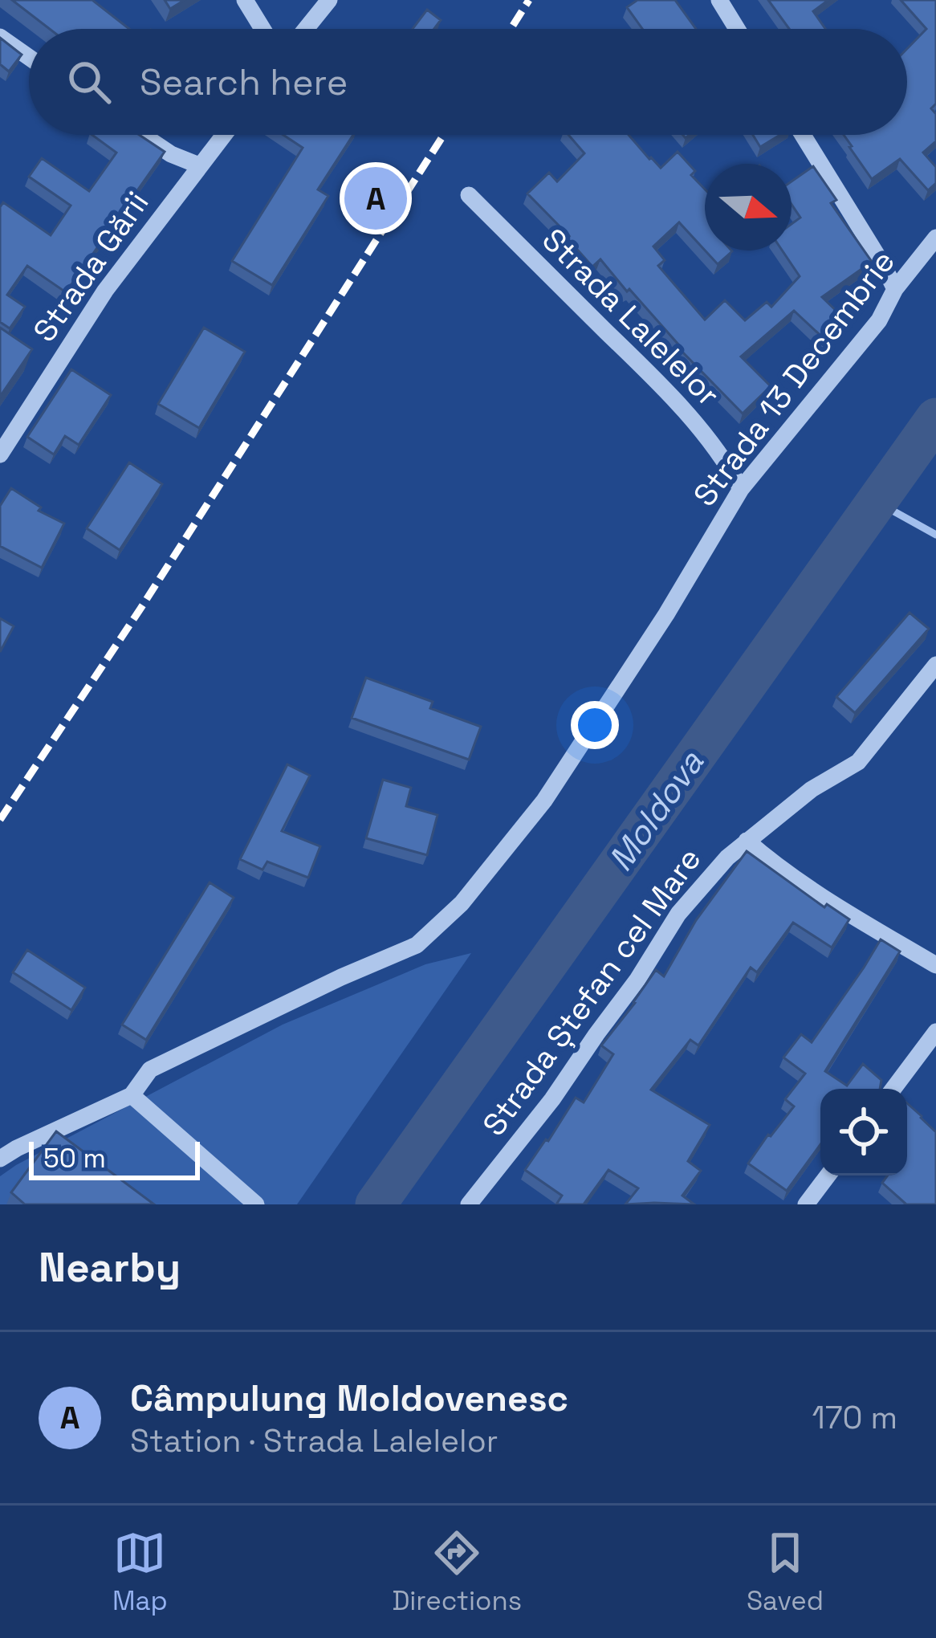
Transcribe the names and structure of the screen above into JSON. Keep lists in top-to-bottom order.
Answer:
{
  "streets": {
    "street": [
      "Strada Gării",
      "Strada Lalelelor",
      "Strada 13 Decembrie",
      "Strada Ștefan cel Mare"
    ]
  },
  "crossings": [
    ["Strada Lalelelor", "Strada 13 Decembrie"]
  ],
  "water": ["Moldova"],
  "scale_bar": "50 m",
  "north": "right",
  "page": {
    "search": "Search here",
    "pins": "A",
    "scale": "50 m",
    "heading": "Nearby",
    "list": [
      {
        "mark": "A",
        "name": "Câmpulung Moldovenesc",
        "note": "Station · Strada Lalelelor",
        "value": "170 m"
      }
    ],
    "nav": ["Map", "Directions", "Saved"]
  }
}
